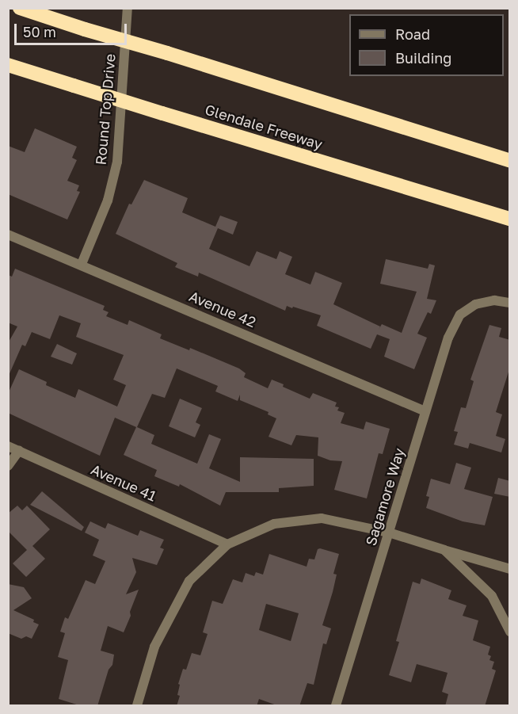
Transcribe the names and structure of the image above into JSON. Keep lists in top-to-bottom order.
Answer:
{
  "streets": {
    "highway": ["Glendale Freeway"],
    "street": [
      "Round Top Drive",
      "Avenue 42",
      "Avenue 41",
      "Sagamore Way"
    ]
  },
  "crossings": [
    ["Round Top Drive", "Avenue 42"],
    ["Avenue 42", "Sagamore Way"]
  ],
  "legend": ["Road", "Building"],
  "scale_bar": "50 m"
}
